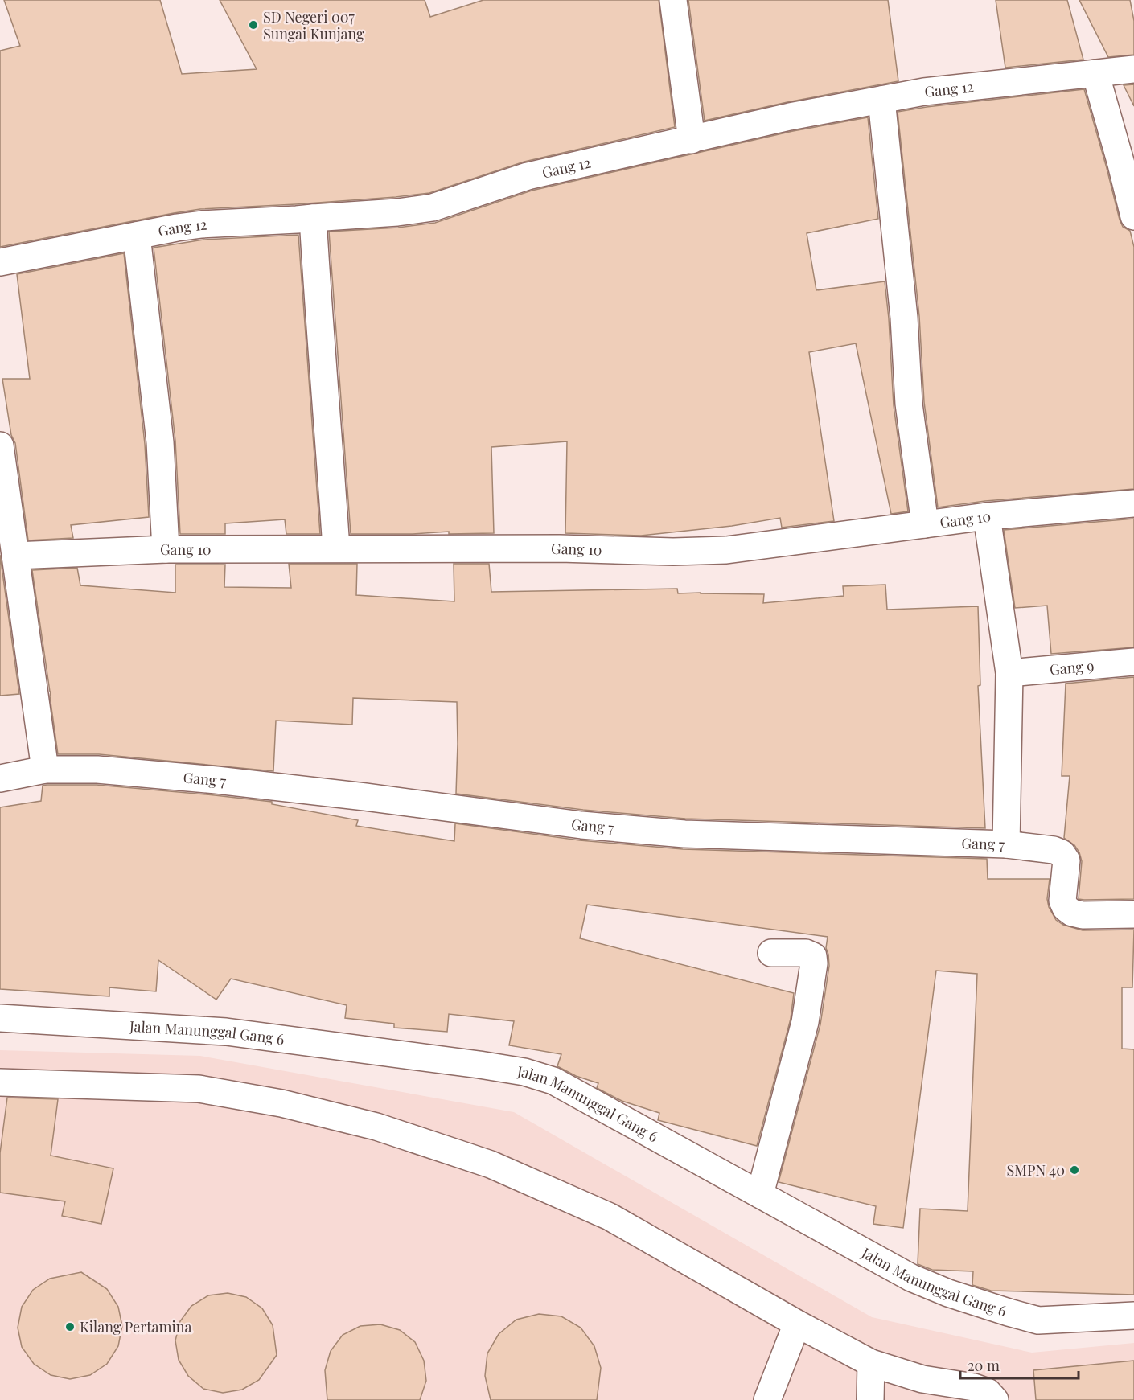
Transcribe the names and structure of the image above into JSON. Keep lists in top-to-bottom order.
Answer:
{
  "streets": {
    "street": [
      "Gang 12",
      "Gang 10",
      "Gang 9",
      "Gang 7",
      "Jalan Manunggal Gang 6"
    ]
  },
  "places": ["SD Negeri 007 Sungai Kunjang", "SMPN 40", "Kilang Pertamina"],
  "scale_bar": "20 m"
}
